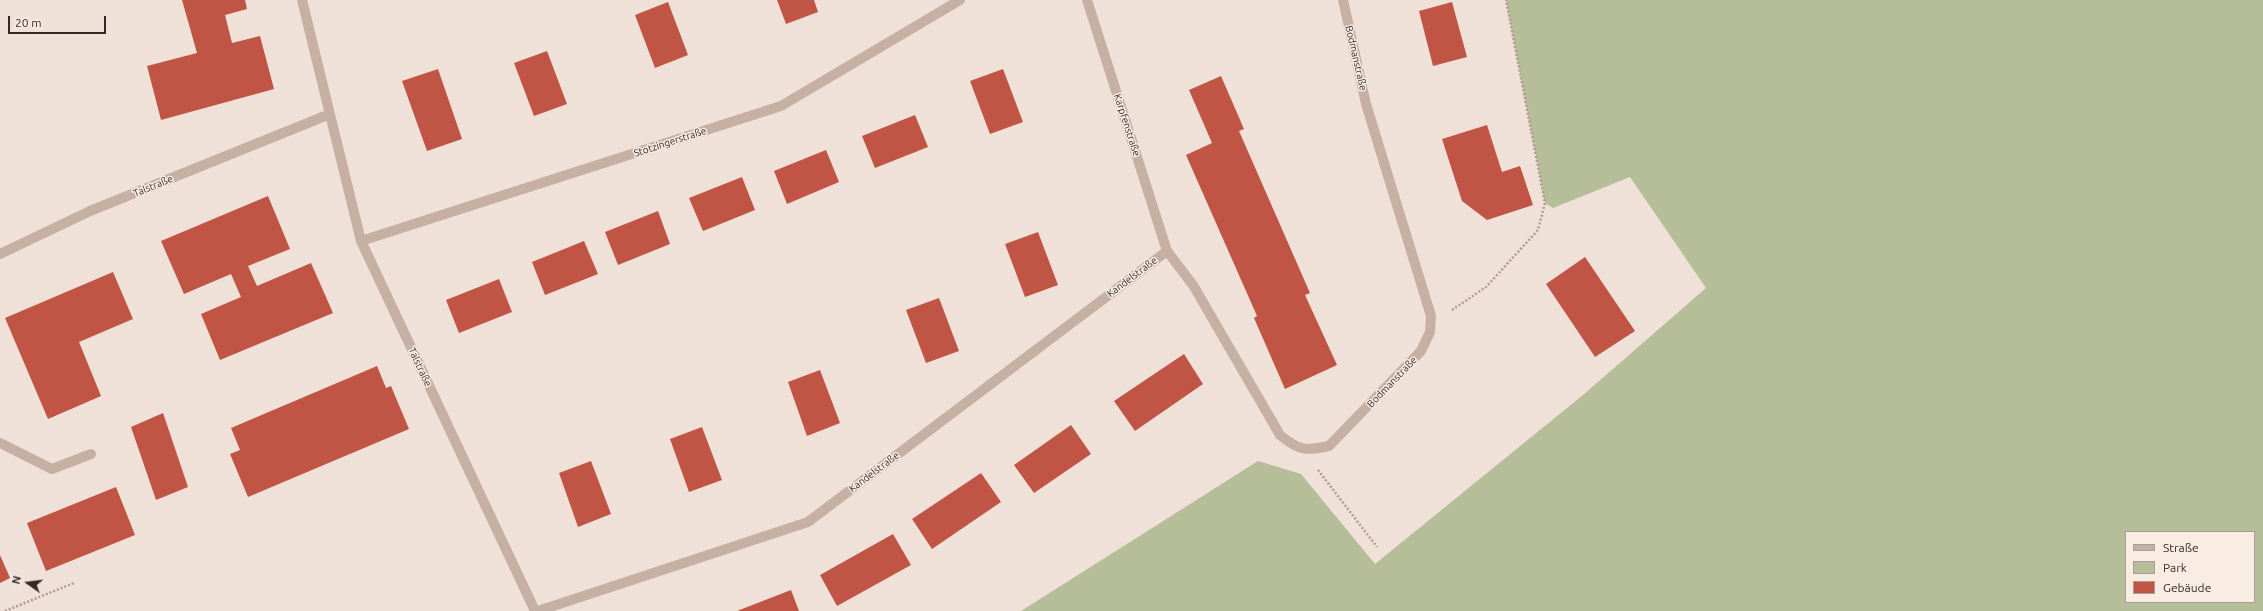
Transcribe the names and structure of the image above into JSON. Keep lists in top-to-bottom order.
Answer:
{
  "streets": {
    "street": [
      "Bodmanstraße",
      "Karpfenstraße",
      "Stotzingerstraße",
      "Talstraße",
      "Kandelstraße"
    ]
  },
  "crossings": [
    ["Bodmanstraße", "Karpfenstraße"],
    ["Bodmanstraße", "Kandelstraße"],
    ["Karpfenstraße", "Kandelstraße"],
    ["Stotzingerstraße", "Talstraße"]
  ],
  "legend": ["Straße", "Park", "Gebäude"],
  "scale_bar": "20 m",
  "north": "left"
}
